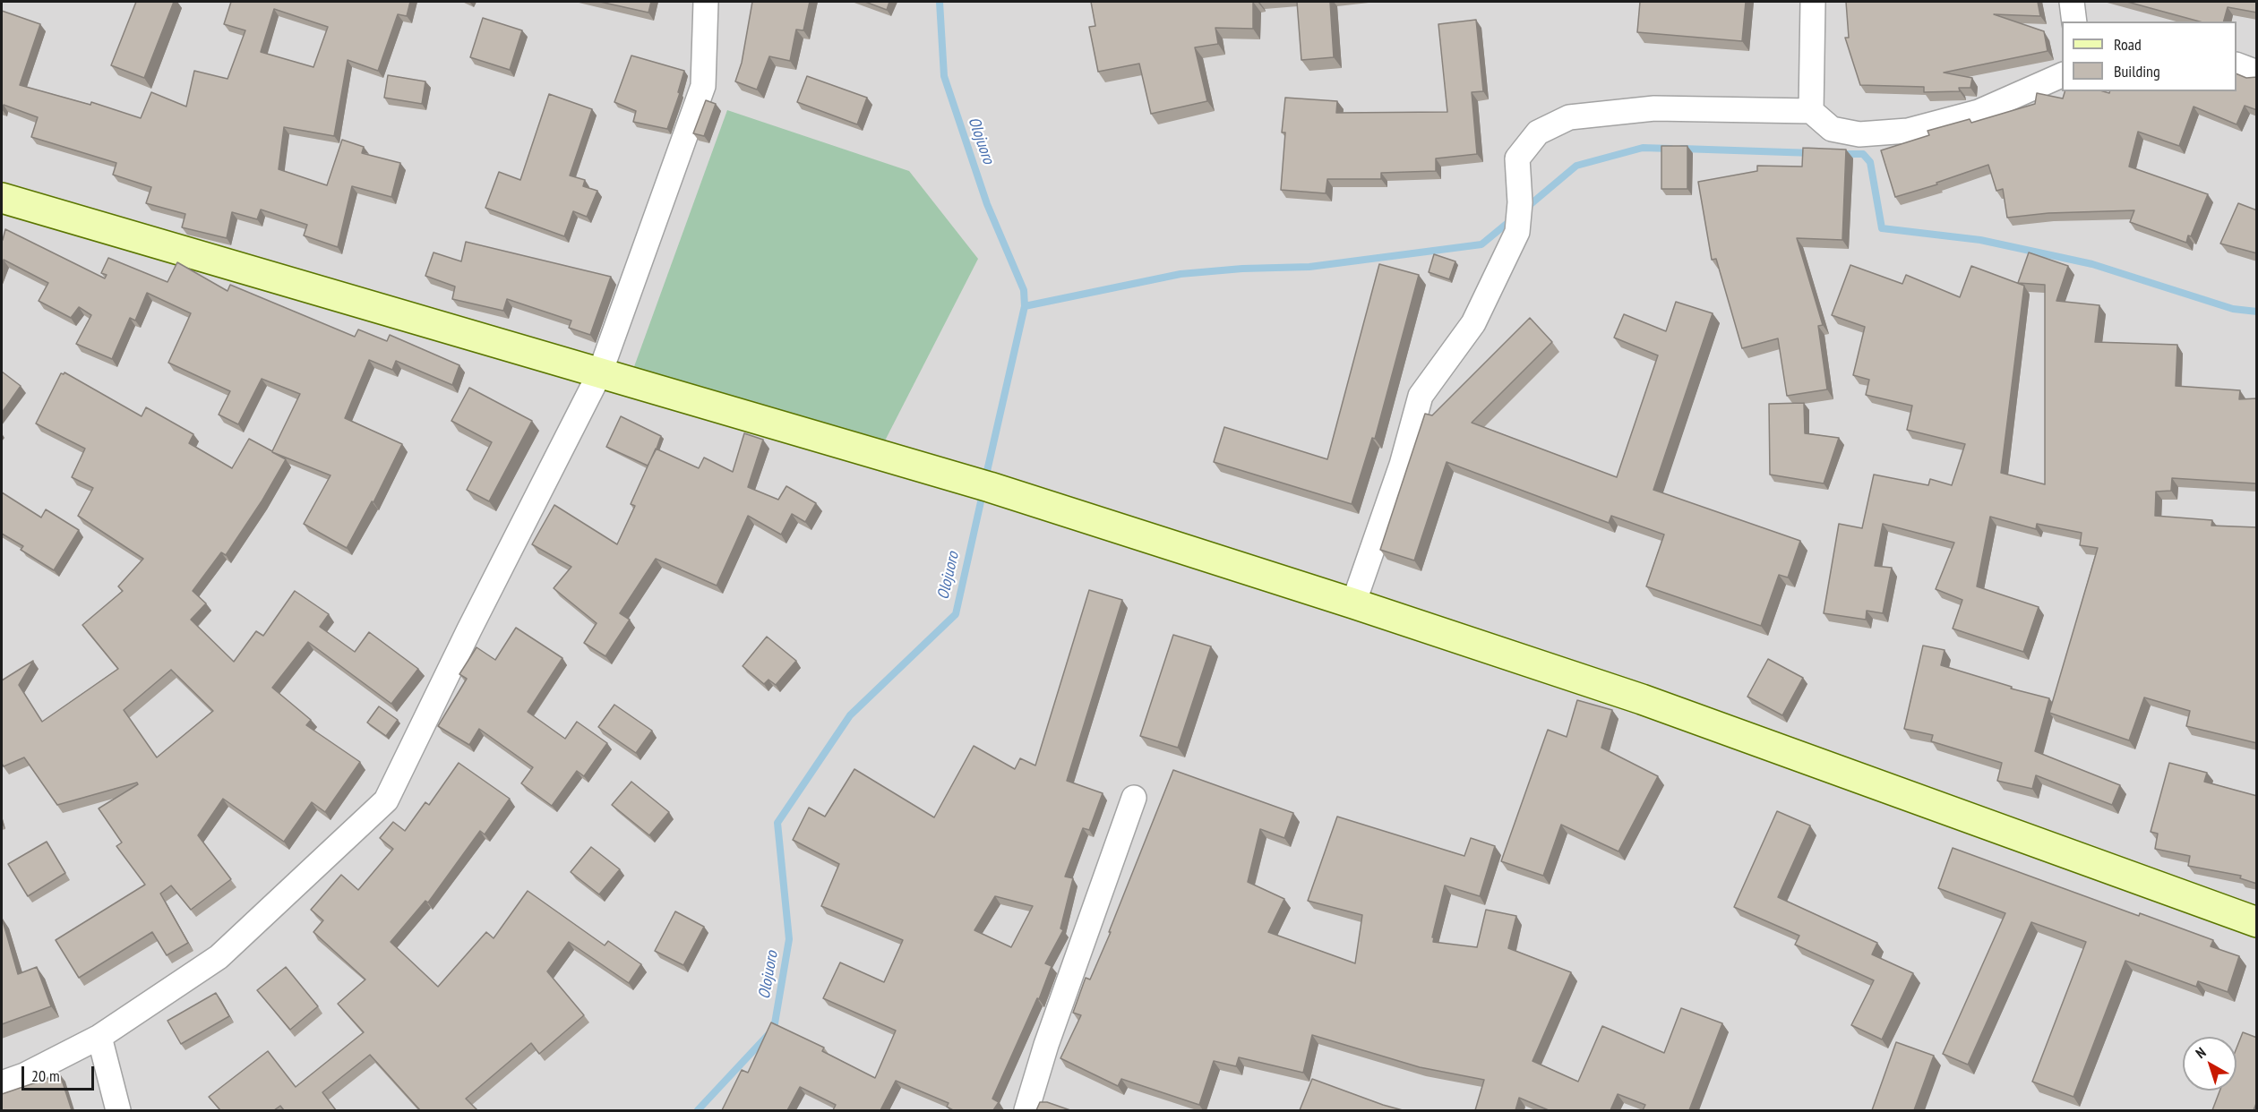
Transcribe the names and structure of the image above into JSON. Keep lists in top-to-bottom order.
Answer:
{
  "water": ["Olojuoro"],
  "legend": ["Road", "Building"],
  "scale_bar": "20 m",
  "north": "top left"
}
